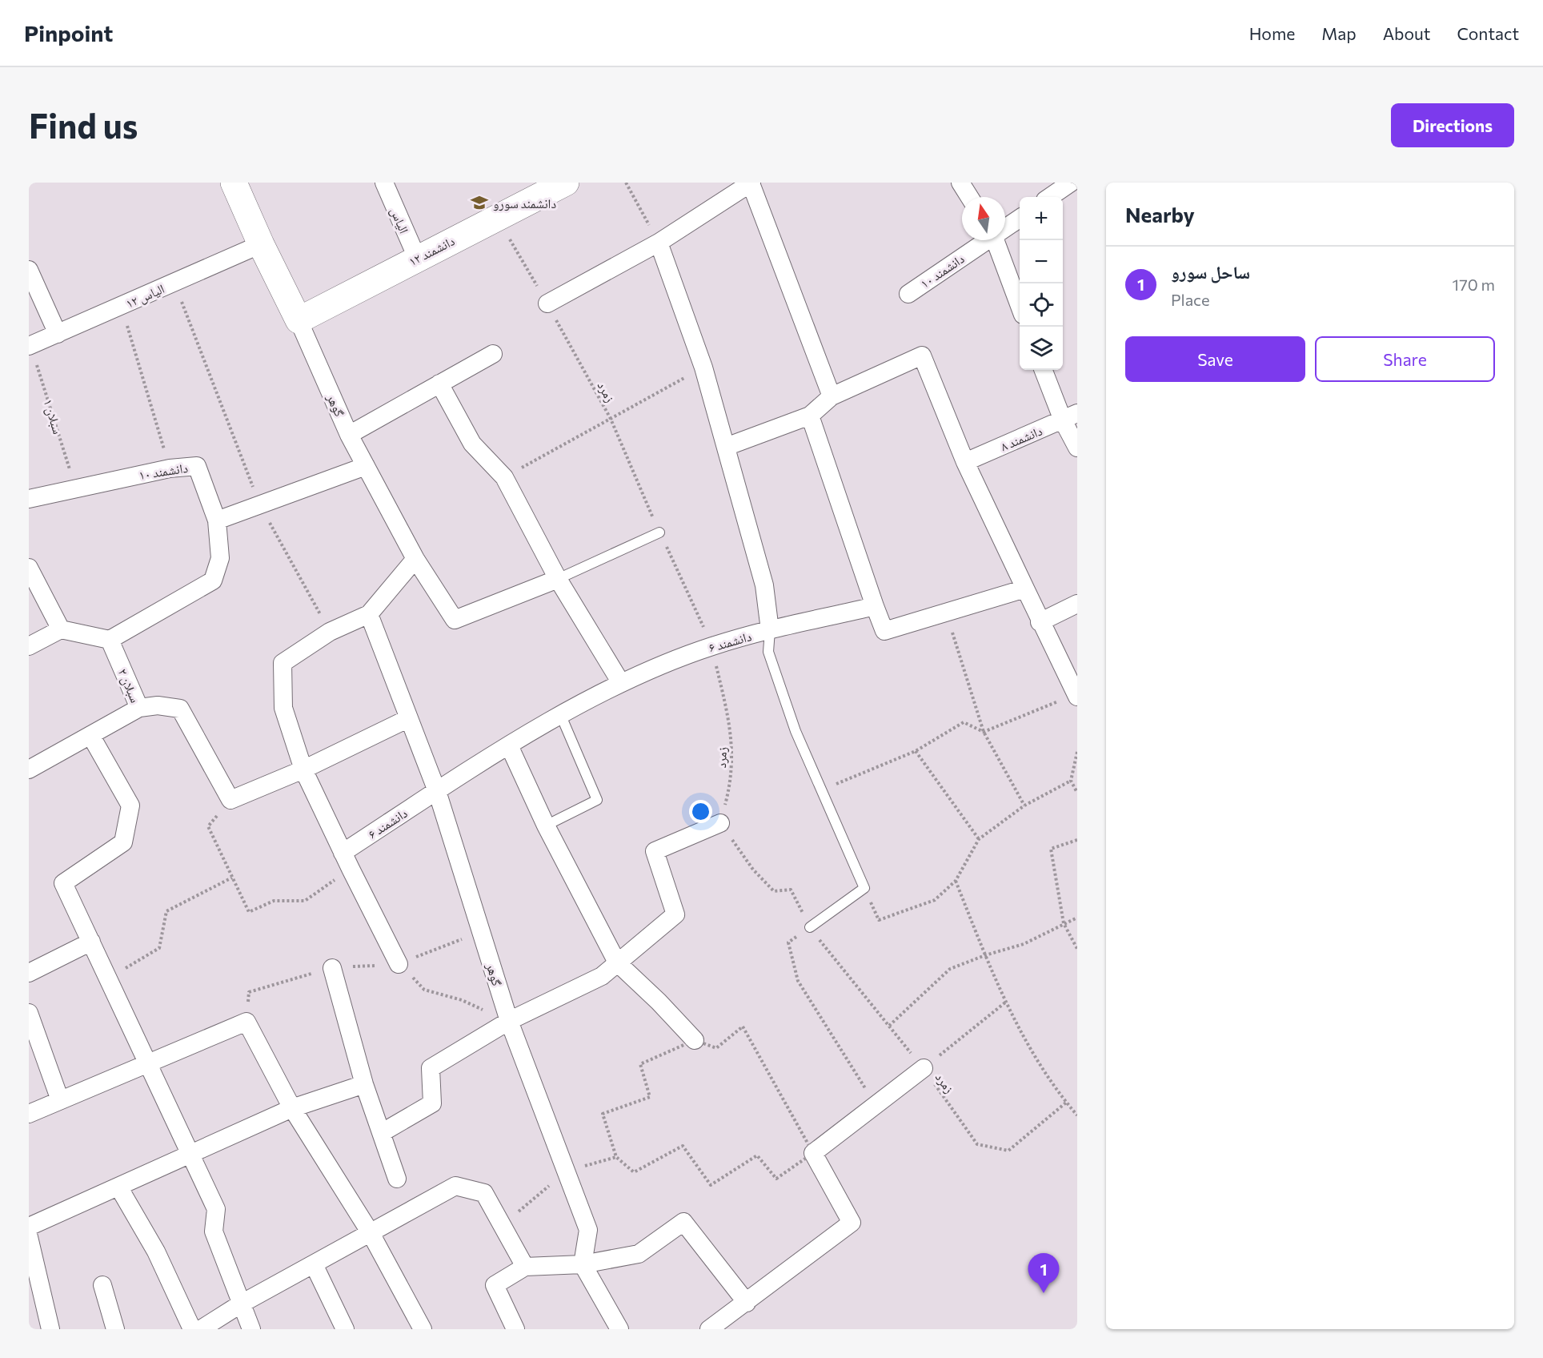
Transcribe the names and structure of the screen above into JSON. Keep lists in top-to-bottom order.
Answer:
{
  "streets": {
    "street": [
      "الیاس",
      "دانشمند ۱۲",
      "دانشمند ۱۰",
      "الیاس ۱۲",
      "گوهر",
      "دانشمند ۸",
      "دانشمند ۶",
      "سبلان ۲"
    ],
    "path": ["زمرد", "سبلان ۱"]
  },
  "crossings": [
    ["الیاس", "دانشمند ۱۲"],
    ["دانشمند ۱۲", "زمرد"],
    ["دانشمند ۱۲", "گوهر"],
    ["دانشمند ۱۰", "سبلان ۱"],
    ["الیاس ۱۲", "گوهر"],
    ["الیاس ۱۲", "سبلان ۱"],
    ["زمرد", "دانشمند ۶"],
    ["گوهر", "دانشمند ۶"]
  ],
  "places": {
    "school or university": ["دانشمند سورو"]
  },
  "north": "top",
  "page": {
    "header": "Pinpoint",
    "nav": [
      "Home",
      "Map",
      "About",
      "Contact"
    ],
    "buttons": [
      "Directions",
      ["Save", "Share"]
    ],
    "title": "Find us",
    "heading": "Nearby",
    "map_buttons": ["+", "−"],
    "list": [
      {
        "mark": "1",
        "name": "ساحل سورو",
        "note": "Place",
        "value": "170 m"
      }
    ],
    "pins": "1"
  }
}
